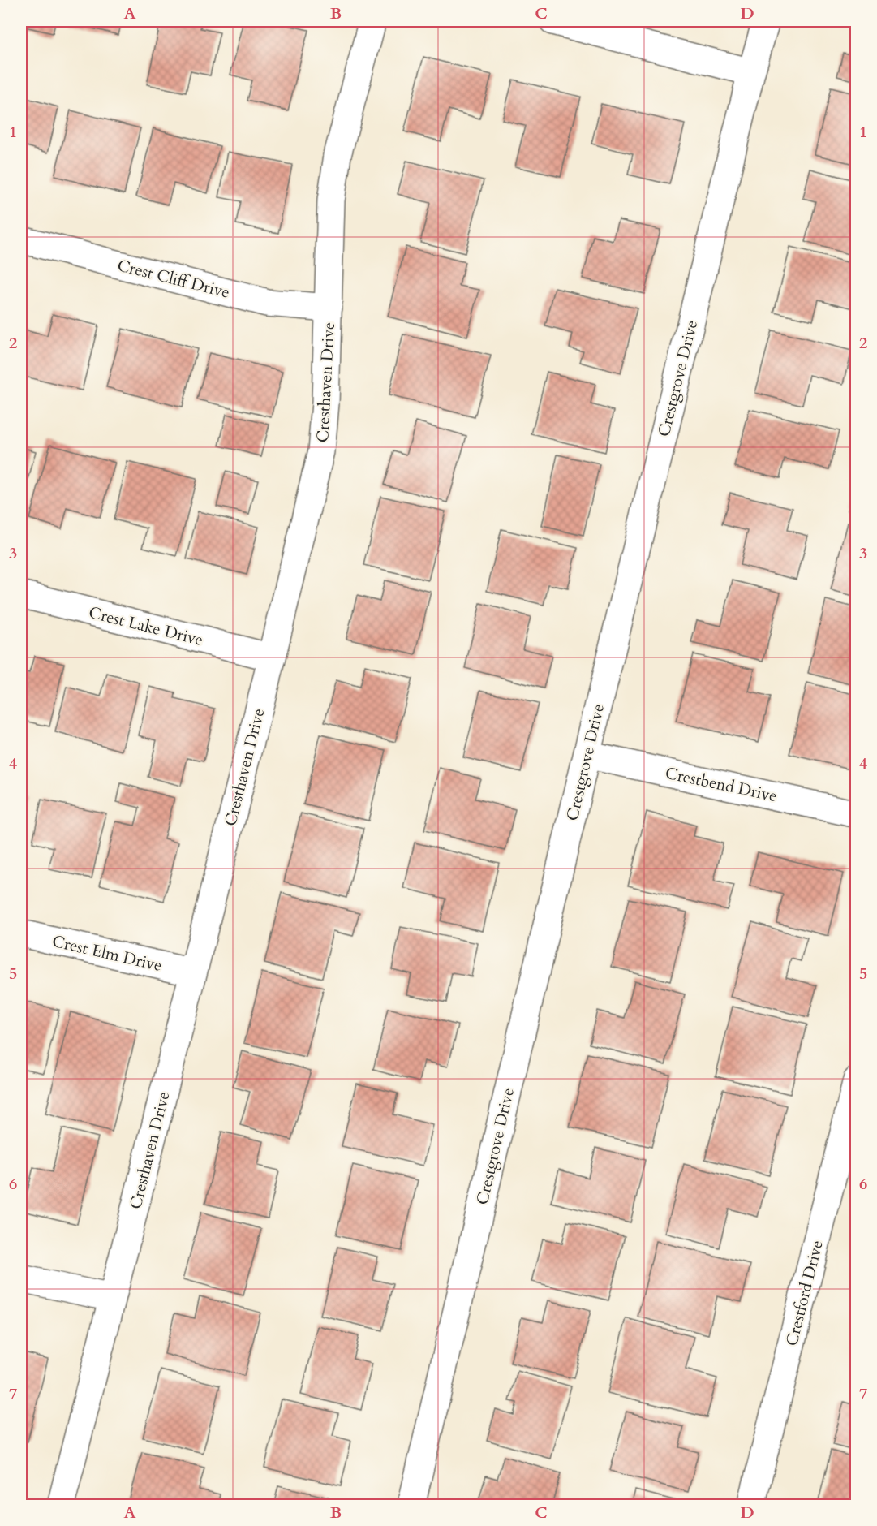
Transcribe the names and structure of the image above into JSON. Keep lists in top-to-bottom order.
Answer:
{
  "streets": {
    "street": [
      "Crest Cliff Drive",
      "Crestgrove Drive",
      "Cresthaven Drive",
      "Crest Lake Drive",
      "Crestbend Drive",
      "Crest Elm Drive",
      "Crestford Drive"
    ]
  },
  "crossings": [
    ["Crest Cliff Drive", "Cresthaven Drive"],
    ["Crestgrove Drive", "Crestbend Drive"],
    ["Cresthaven Drive", "Crest Lake Drive"],
    ["Cresthaven Drive", "Crest Elm Drive"]
  ],
  "grid": {
    "columns": [
      "A",
      "B",
      "C",
      "D"
    ],
    "rows": [
      "1",
      "2",
      "3",
      "4",
      "5",
      "6",
      "7"
    ]
  }
}
